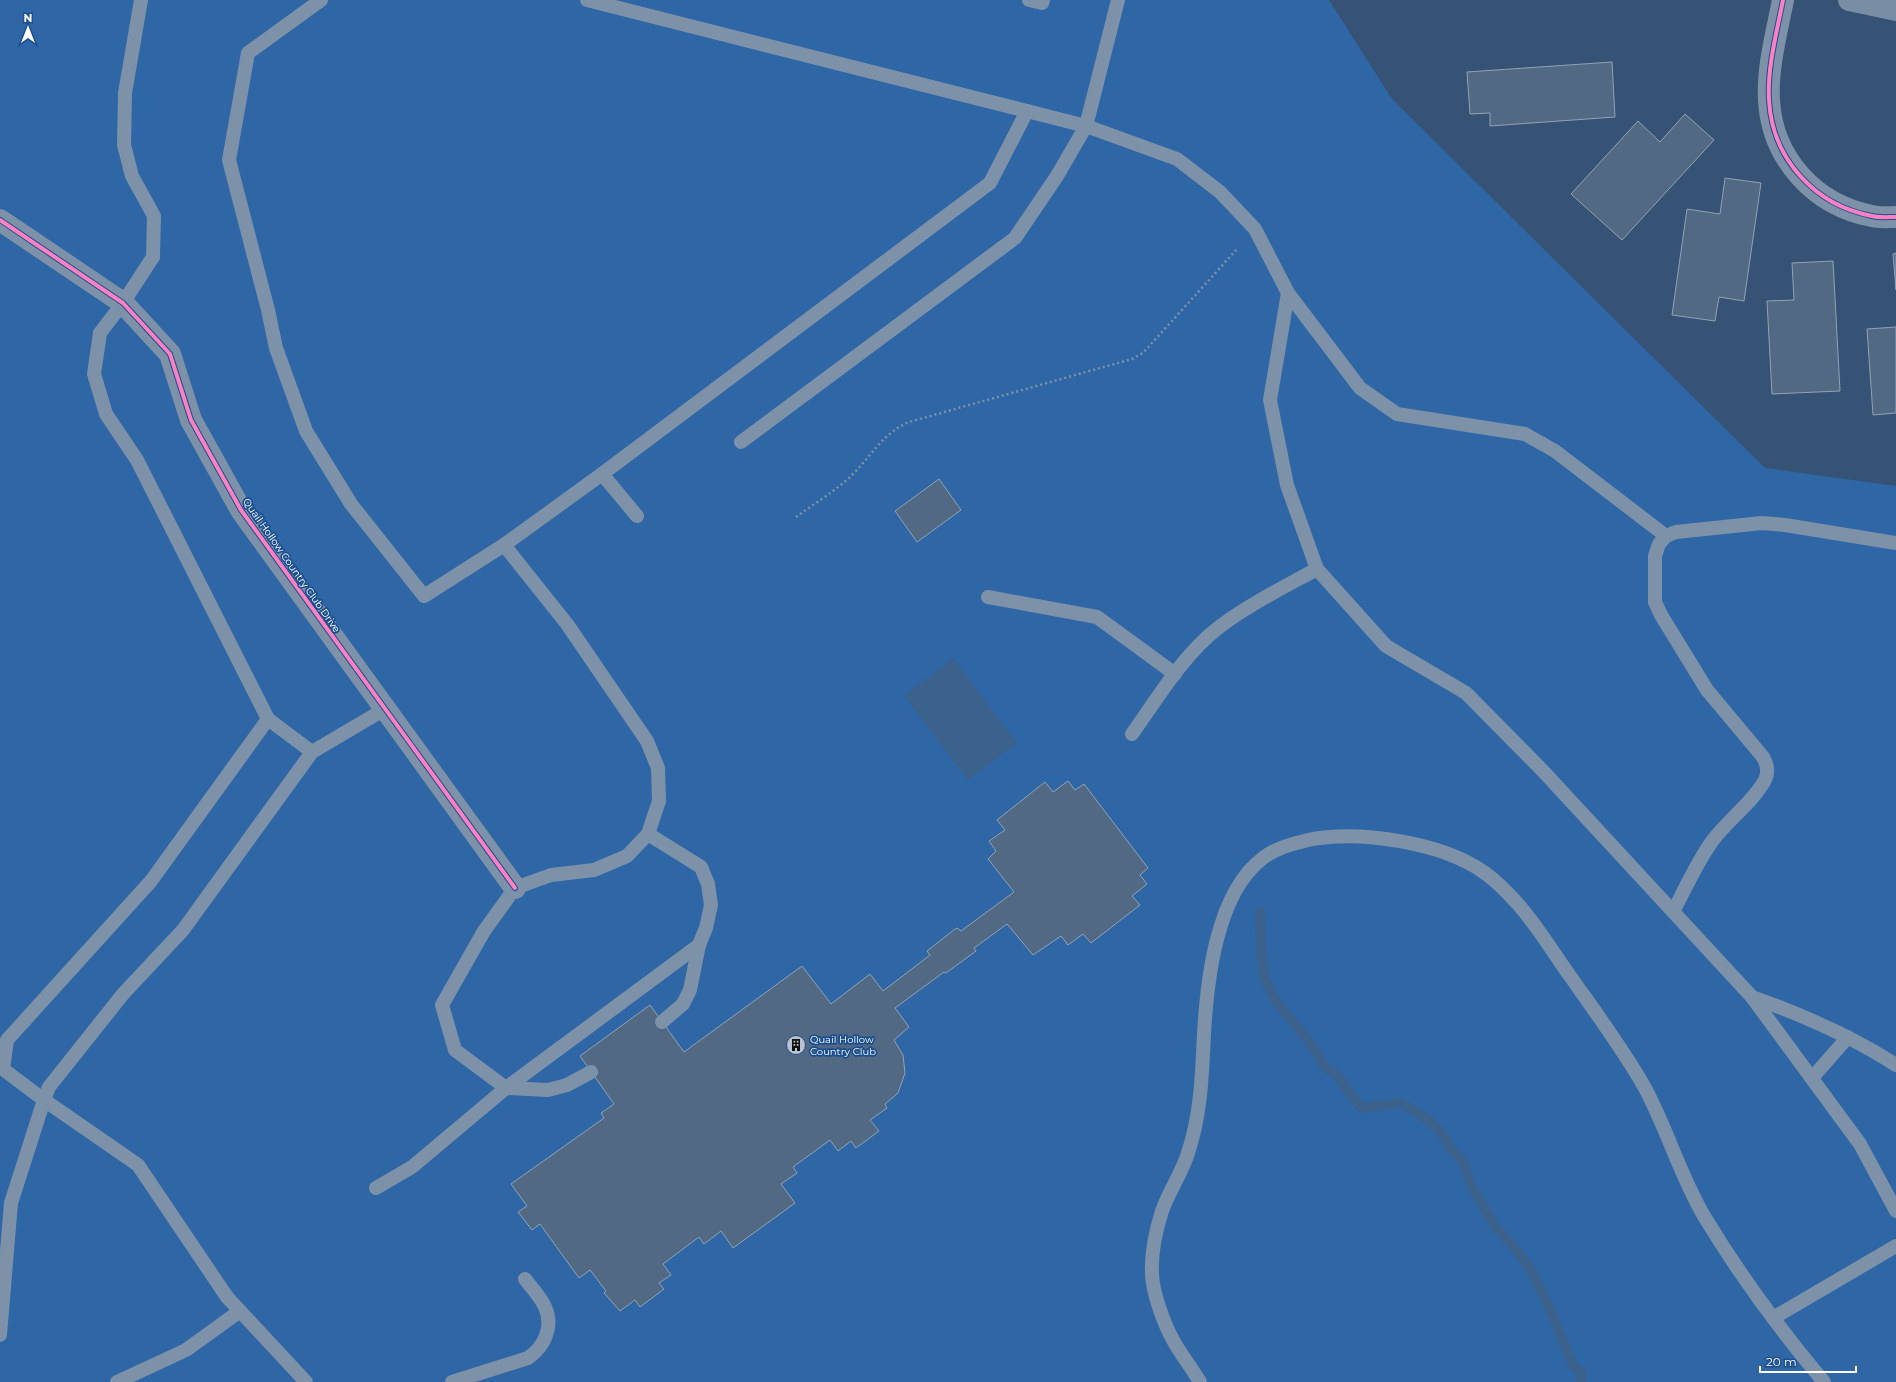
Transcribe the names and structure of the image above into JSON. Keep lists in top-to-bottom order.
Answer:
{
  "streets": {
    "street": ["Quail Hollow Country Club Drive"]
  },
  "places": {
    "building": ["Quail Hollow Country Club"]
  },
  "scale_bar": "20 m",
  "north": "top"
}
